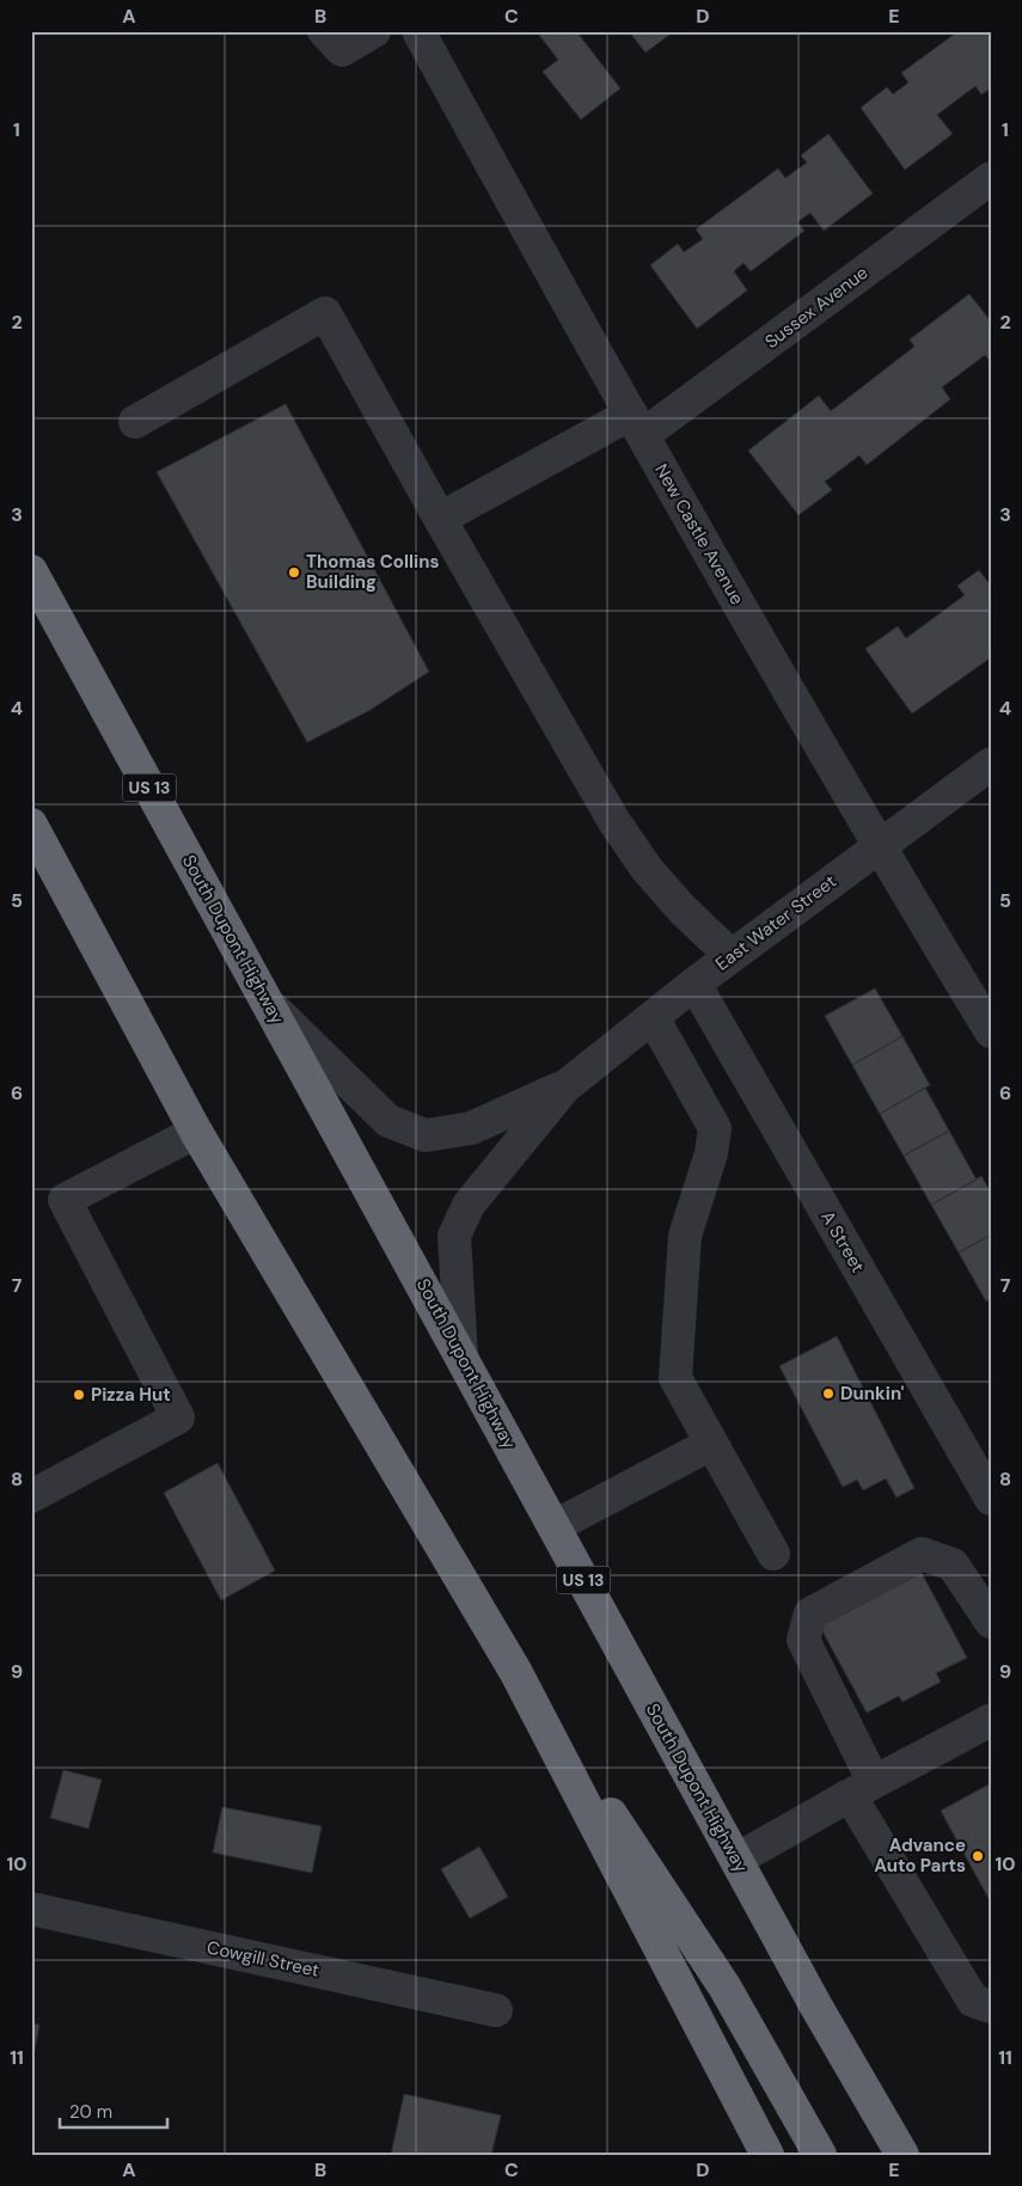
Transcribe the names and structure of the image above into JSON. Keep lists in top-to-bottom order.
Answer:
{
  "streets": {
    "highway": ["US 13", "South Dupont Highway"],
    "street": [
      "Sussex Avenue",
      "New Castle Avenue",
      "East Water Street",
      "A Street",
      "Cowgill Street"
    ]
  },
  "crossings": [
    ["Sussex Avenue", "New Castle Avenue"],
    ["New Castle Avenue", "East Water Street"],
    ["East Water Street", "South Dupont Highway"],
    ["East Water Street", "A Street"]
  ],
  "places": [
    "Thomas Collins Building",
    "Dunkin'",
    "Pizza Hut",
    "Advance Auto Parts"
  ],
  "scale_bar": "20 m",
  "grid": {
    "columns": [
      "A",
      "B",
      "C",
      "D",
      "E"
    ],
    "rows": [
      "1",
      "2",
      "3",
      "4",
      "5",
      "6",
      "7",
      "8",
      "9",
      "10",
      "11"
    ]
  }
}
